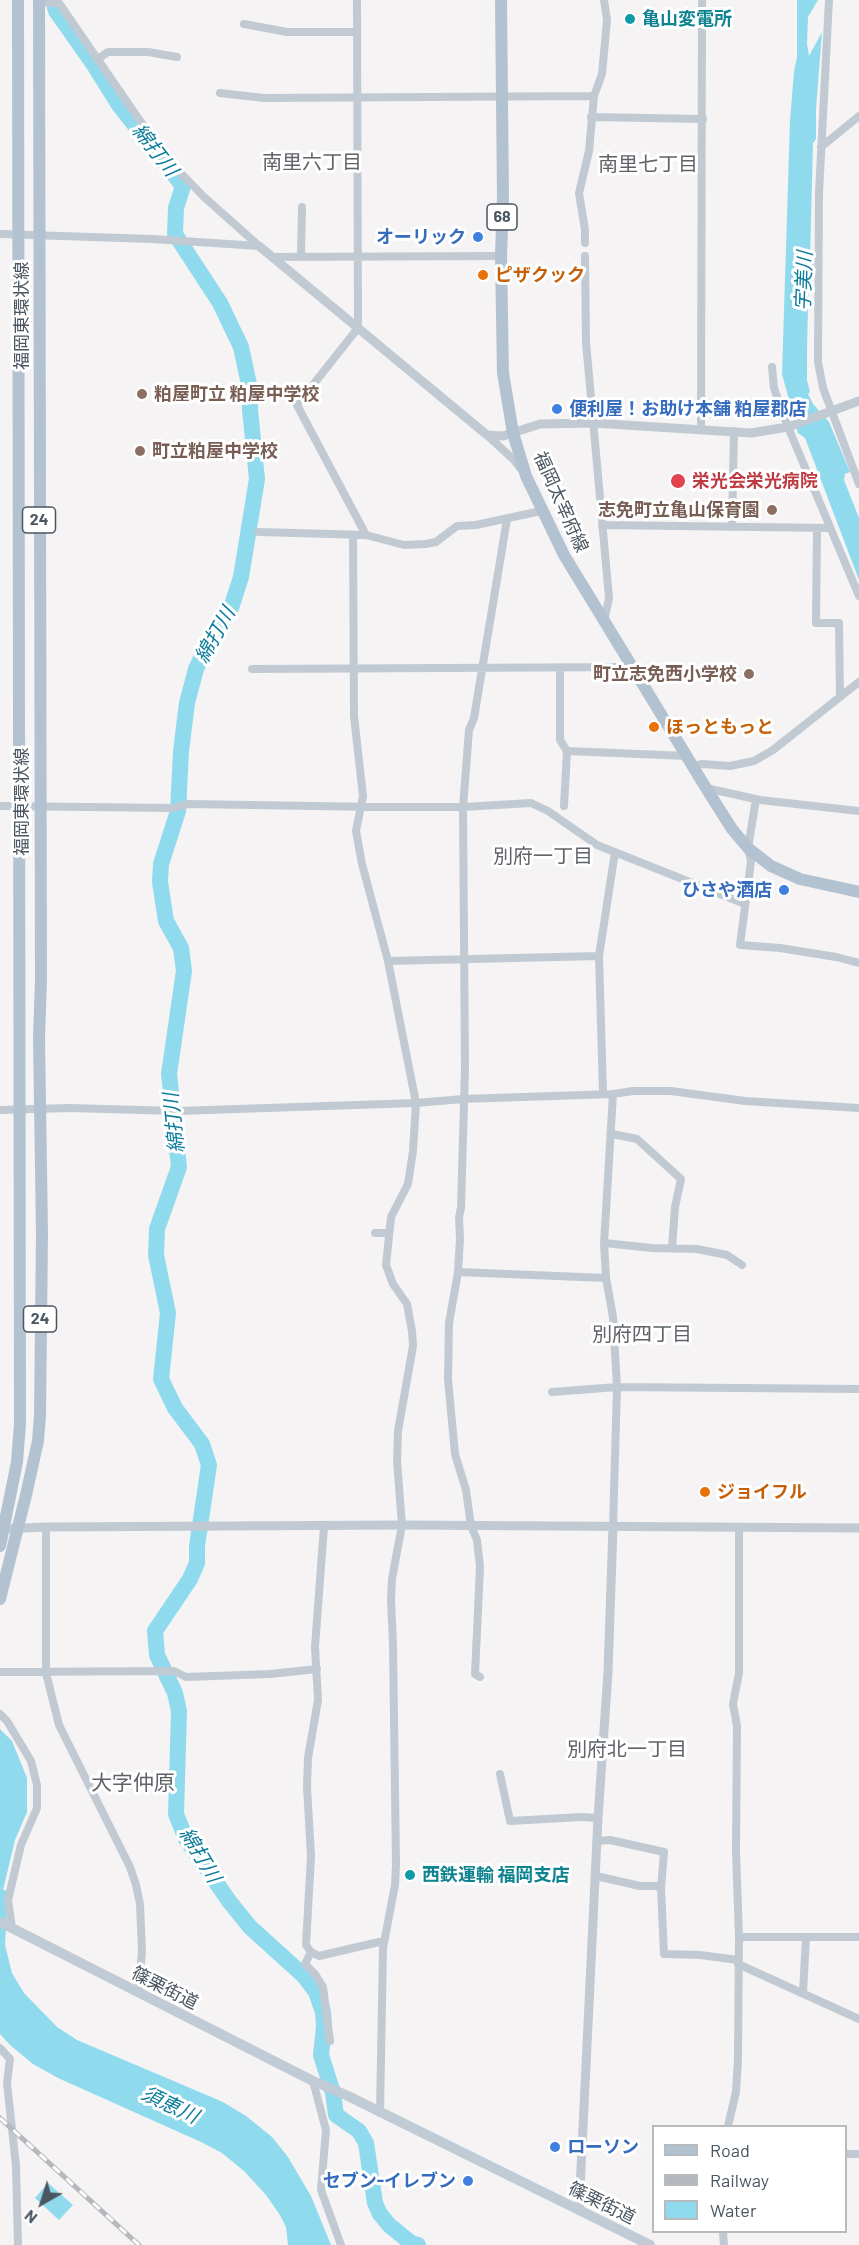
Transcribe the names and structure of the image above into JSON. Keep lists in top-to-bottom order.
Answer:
{
  "streets": {
    "main road": [
      "68",
      "福岡東環状線",
      "福岡太宰府線",
      "24",
      "篠栗街道"
    ]
  },
  "districts": [
    "南里六丁目",
    "南里七丁目",
    "別府一丁目",
    "別府四丁目",
    "別府北一丁目",
    "大字仲原"
  ],
  "water": ["綿打川", "宇美川", "須恵川"],
  "places": [
    "亀山変電所",
    "オーリック",
    "ピザクック",
    "粕屋町立 粕屋中学校",
    "便利屋！お助け本舗 粕屋郡店",
    "町立粕屋中学校",
    "栄光会栄光病院",
    "志免町立亀山保育園",
    "町立志免西小学校",
    "ほっともっと",
    "ひさや酒店",
    "ジョイフル",
    "西鉄運輸 福岡支店",
    "ローソン",
    "セブン-イレブン"
  ],
  "legend": ["Road", "Railway", "Water"],
  "north": "bottom left"
}
